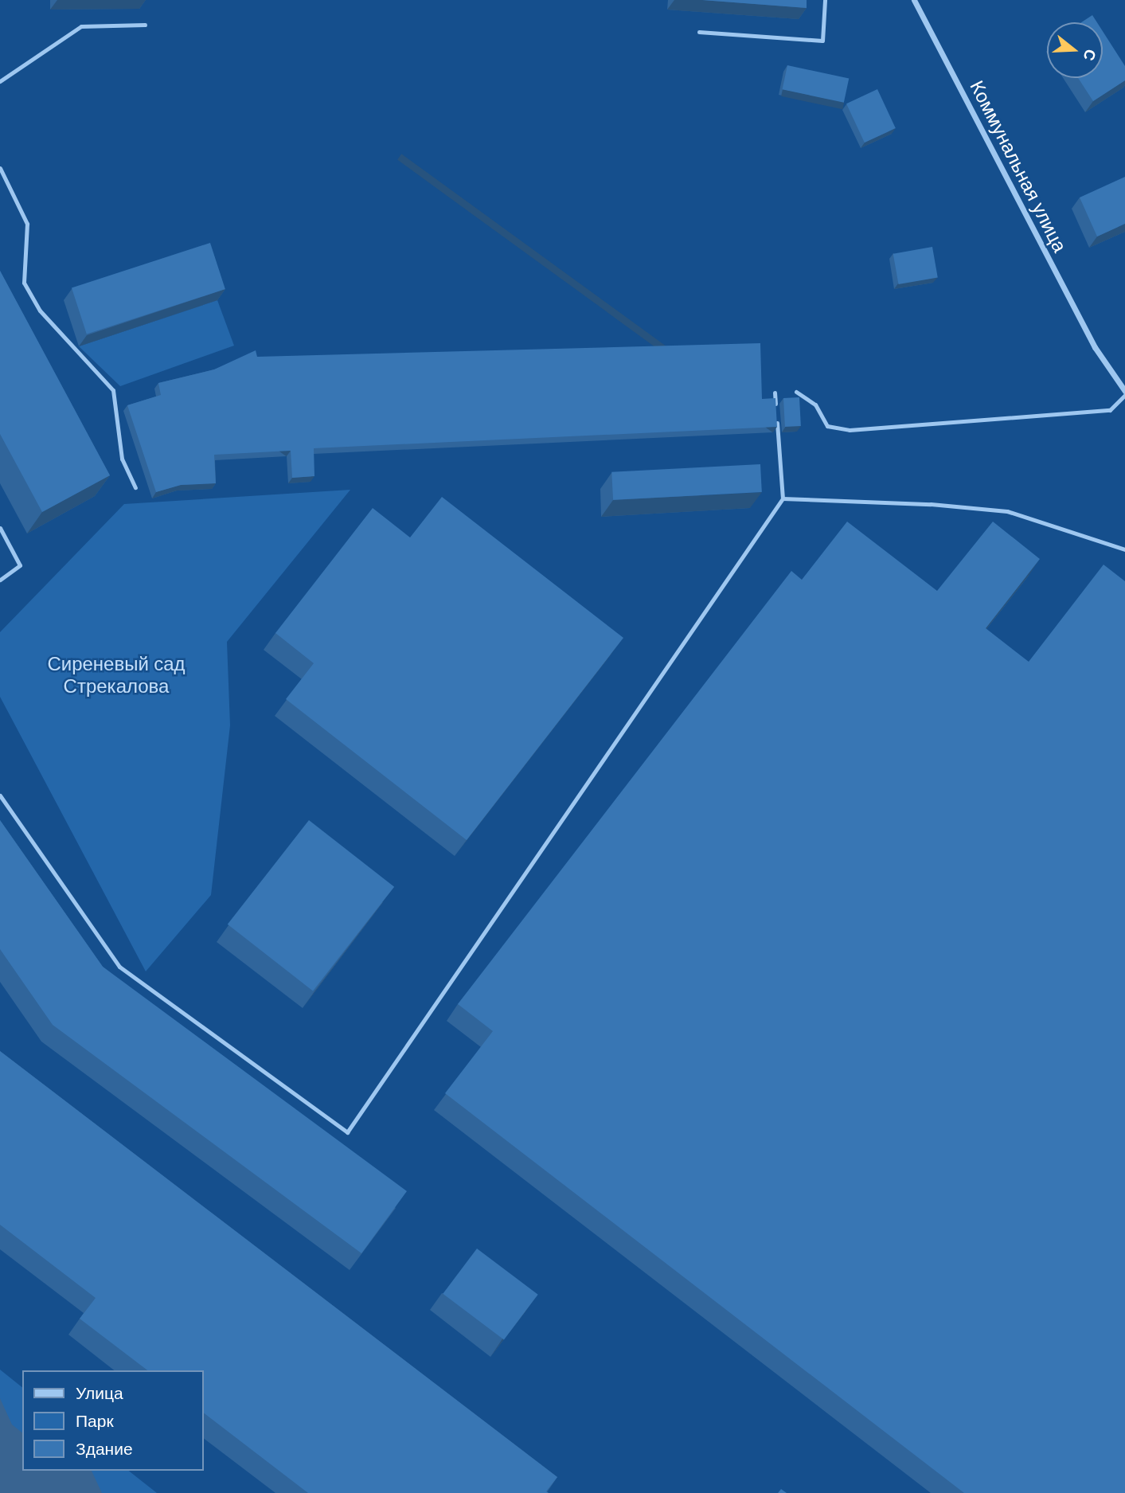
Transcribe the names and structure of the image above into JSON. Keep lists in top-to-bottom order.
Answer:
{
  "streets": {
    "street": ["Коммунальная улица"]
  },
  "parks": ["Сиреневый сад Стрекалова"],
  "legend": ["Улица", "Парк", "Здание"],
  "north": "right"
}
